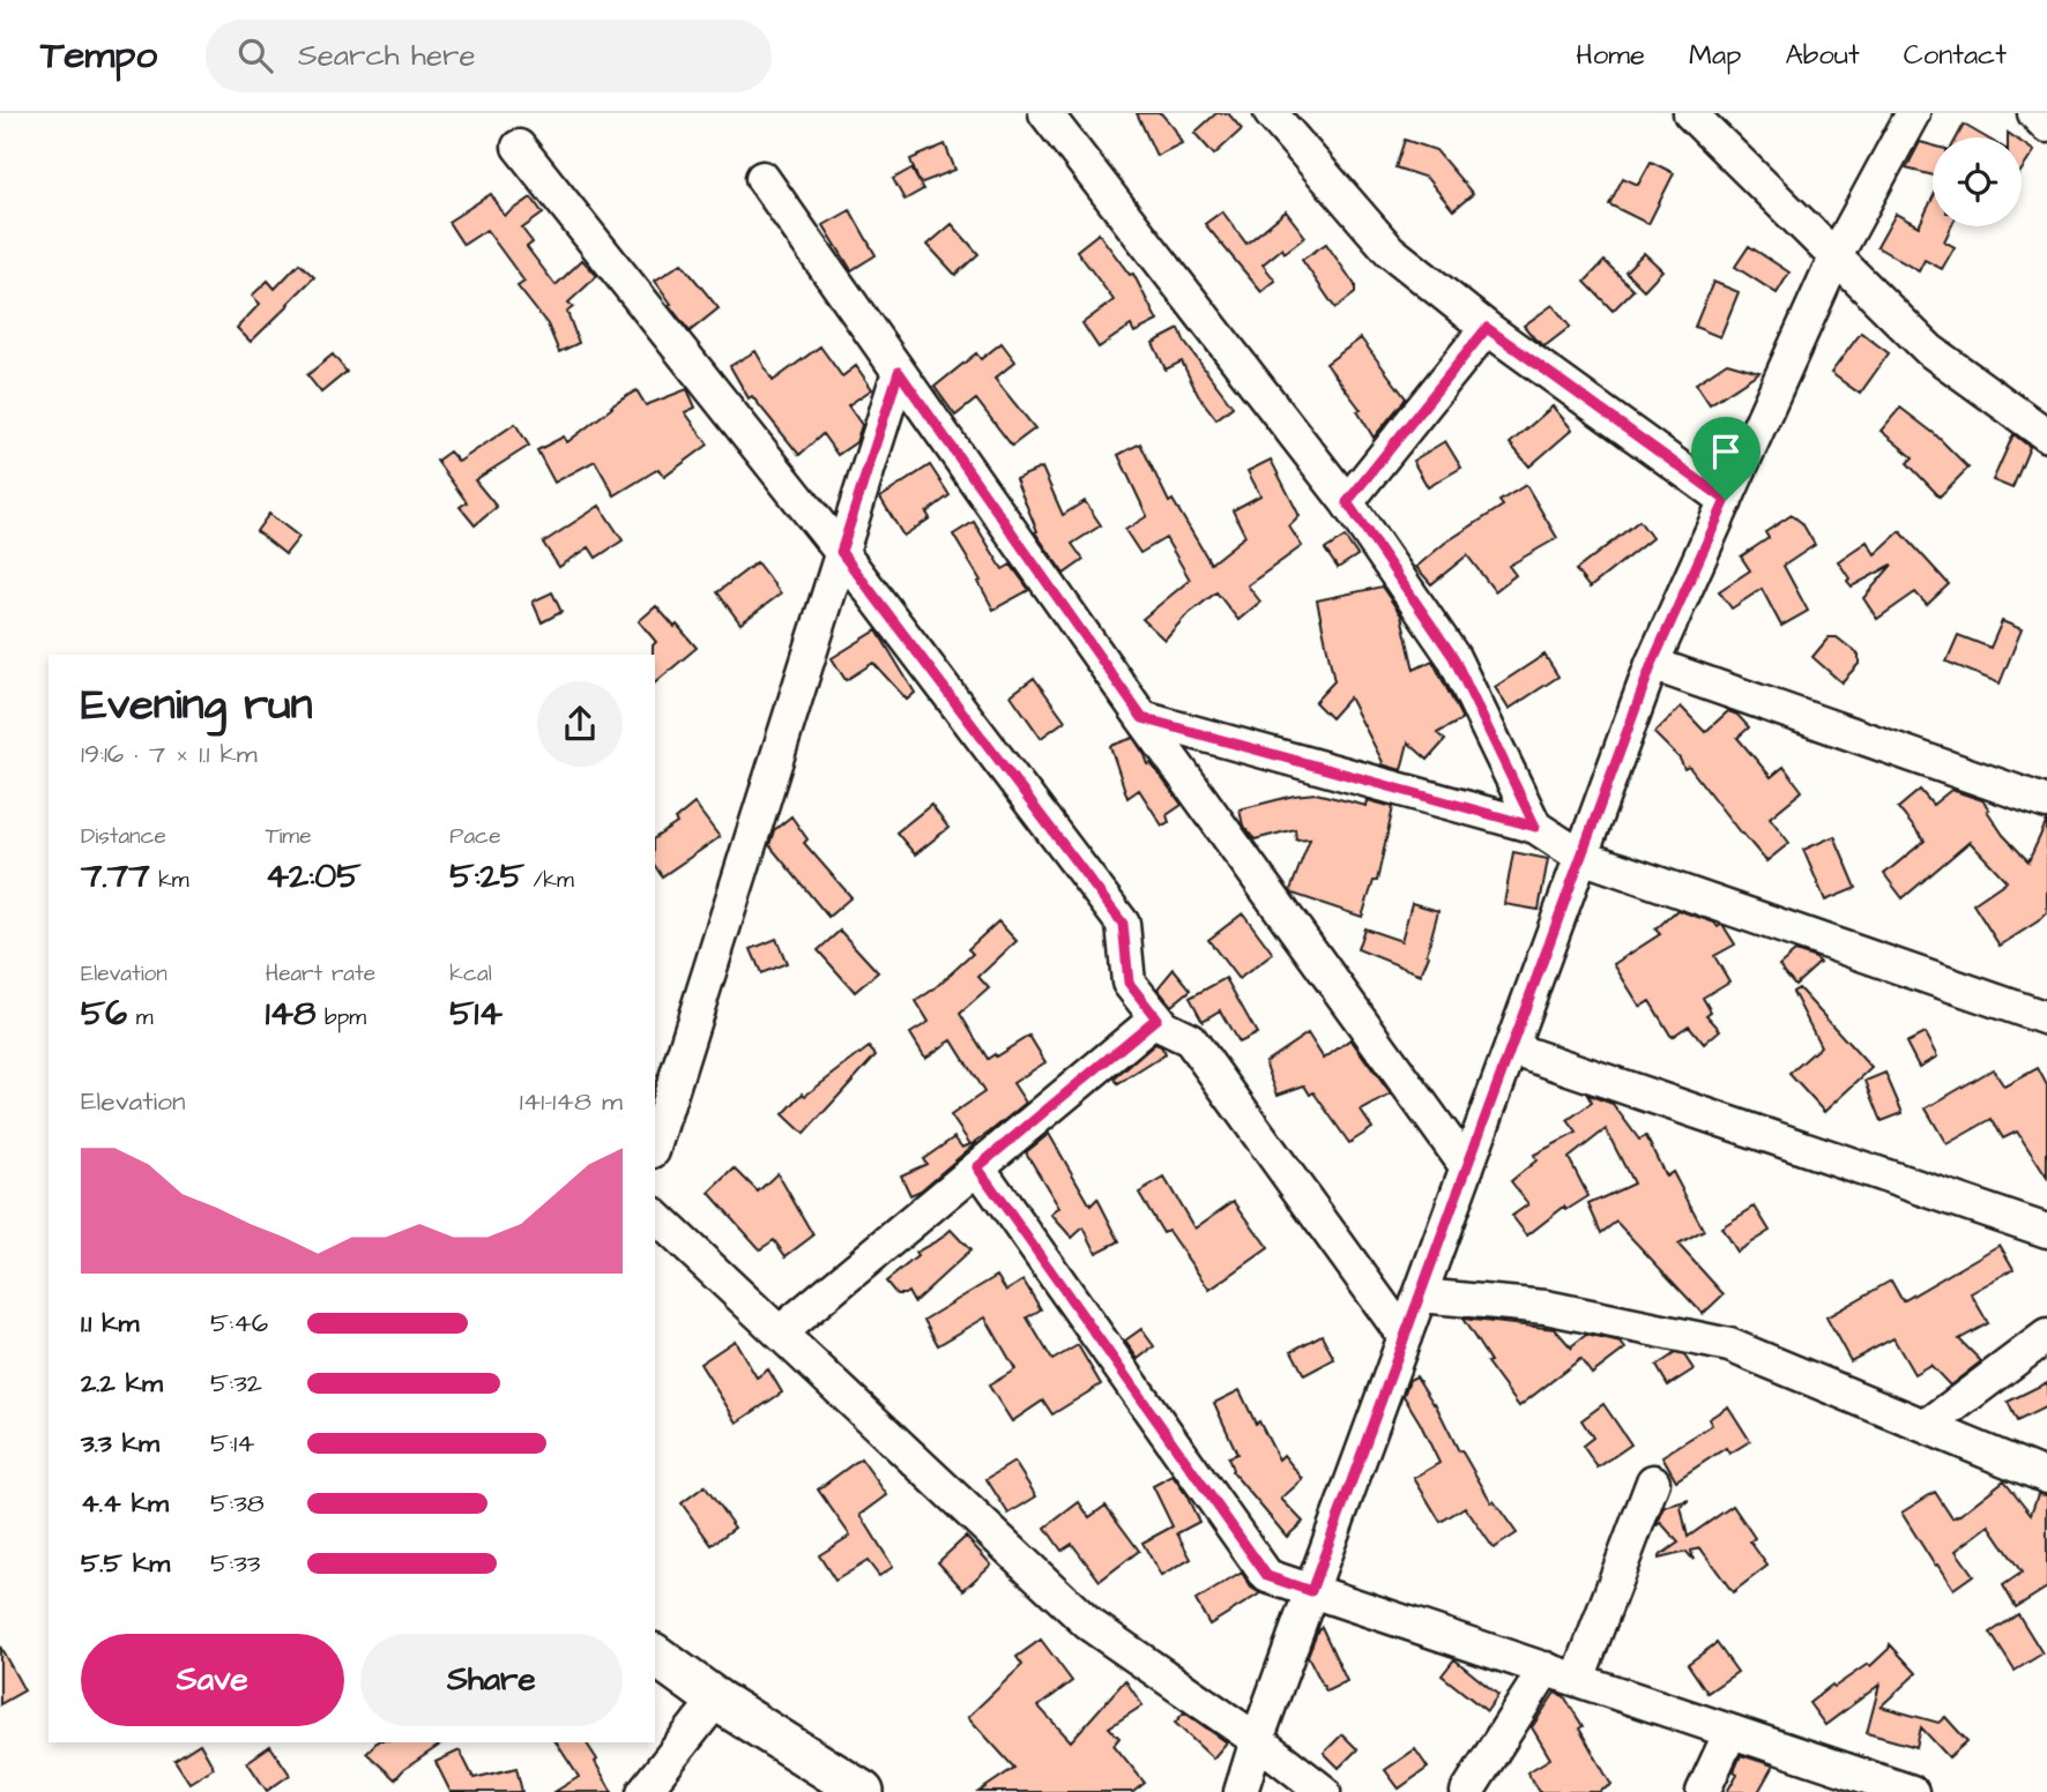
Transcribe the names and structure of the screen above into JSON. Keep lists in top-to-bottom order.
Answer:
{
  "page": {
    "header": "Tempo",
    "search": "Search here",
    "nav": [
      "Home",
      "Map",
      "About",
      "Contact"
    ],
    "heading": ["Evening run", "19:16 · 7 × 1.1 km"],
    "stats": [
      ["Distance", "7.77 km"],
      ["Time", "42:05"],
      ["Pace", "5:25 /km"],
      ["Elevation", "56 m"],
      ["Heart rate", "148 bpm"],
      ["kcal", "514"]
    ],
    "chart": ["Elevation", "141–148 m"],
    "list": [
      {
        "name": "1.1 km",
        "note": "5:46"
      },
      {
        "name": "2.2 km",
        "note": "5:32"
      },
      {
        "name": "3.3 km",
        "note": "5:14"
      },
      {
        "name": "4.4 km",
        "note": "5:38"
      },
      {
        "name": "5.5 km",
        "note": "5:33"
      }
    ],
    "buttons": ["Save", "Share"]
  }
}
